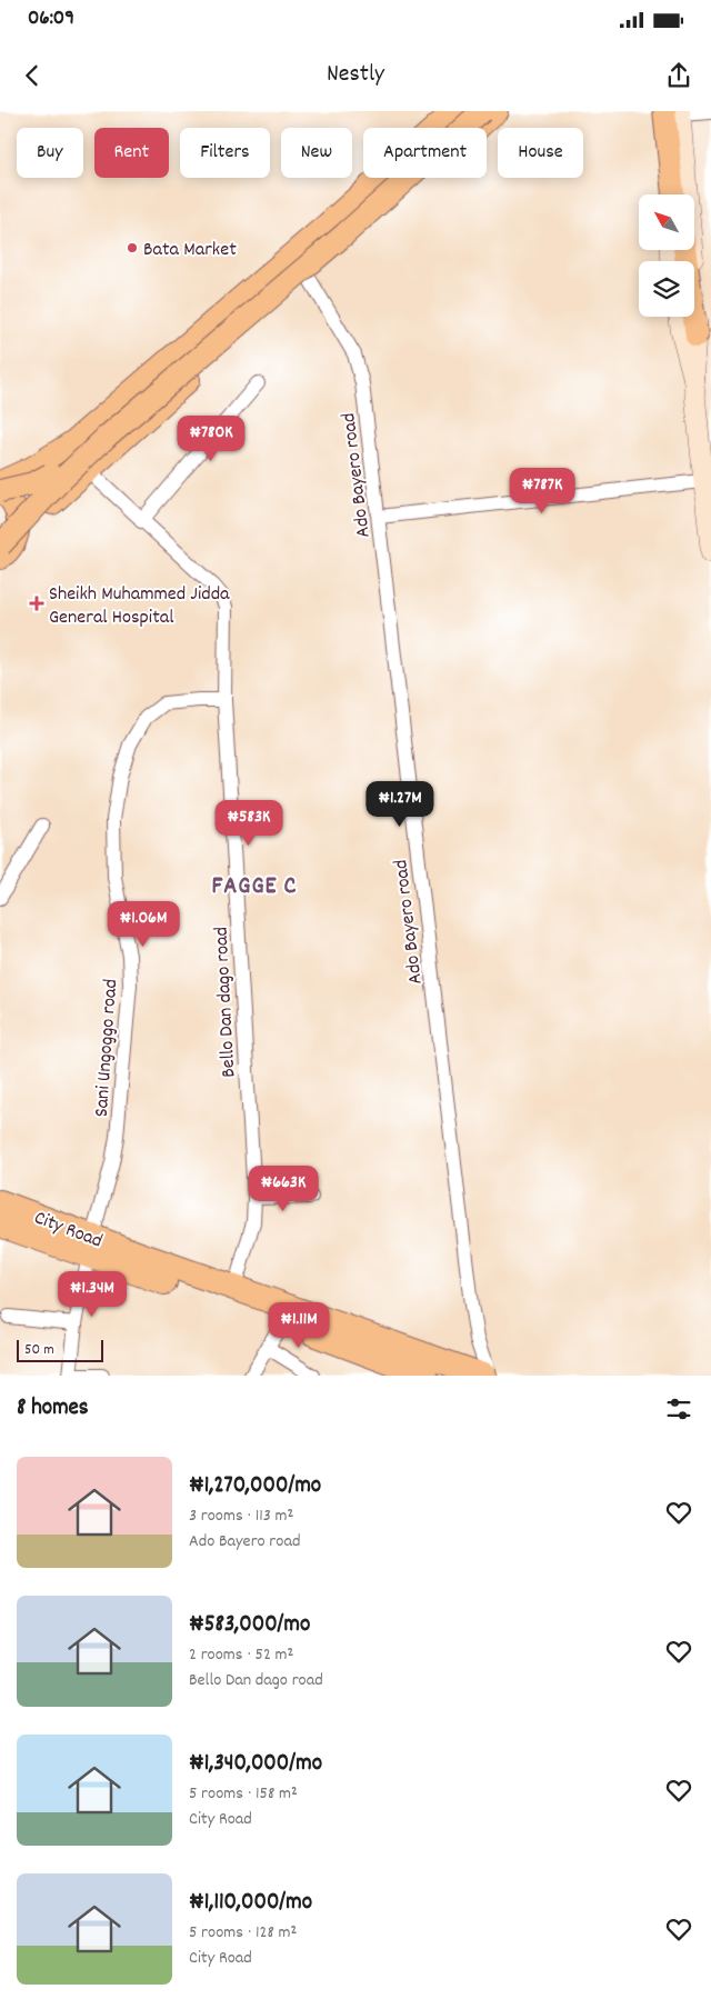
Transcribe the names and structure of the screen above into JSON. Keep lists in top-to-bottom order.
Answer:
{
  "streets": {
    "highway": ["City Road"],
    "street": ["Ado Bayero road", "Bello Dan dago road", "Sani Ungoggo road"]
  },
  "crossings": [
    ["Bello Dan dago road", "Sani Ungoggo road"],
    ["Bello Dan dago road", "City Road"],
    ["Sani Ungoggo road", "City Road"]
  ],
  "districts": ["FAGGE C"],
  "places": {
    "other": ["Bata Market"],
    "health": ["Sheikh Muhammed Jidda General Hospital"]
  },
  "scale_bar": "50 m",
  "north": "top left",
  "page": {
    "status": "06:09",
    "header": "Nestly",
    "chip": [
      "Buy",
      "Rent",
      "Filters",
      "New",
      "Apartment",
      "House"
    ],
    "price": [
      "₦780K",
      "₦787K",
      "₦1.27M",
      "₦583K",
      "₦1.06M",
      "₦663K",
      "₦1.34M",
      "₦1.11M"
    ],
    "scale": "50 m",
    "heading": "8 homes",
    "list": [
      {
        "name": "₦1,270,000/mo",
        "note": "3 rooms · 113 m² · Ado Bayero road"
      },
      {
        "name": "₦583,000/mo",
        "note": "2 rooms · 52 m² · Bello Dan dago road"
      },
      {
        "name": "₦1,340,000/mo",
        "note": "5 rooms · 158 m² · City Road"
      },
      {
        "name": "₦1,110,000/mo",
        "note": "5 rooms · 128 m² · City Road"
      }
    ]
  }
}
